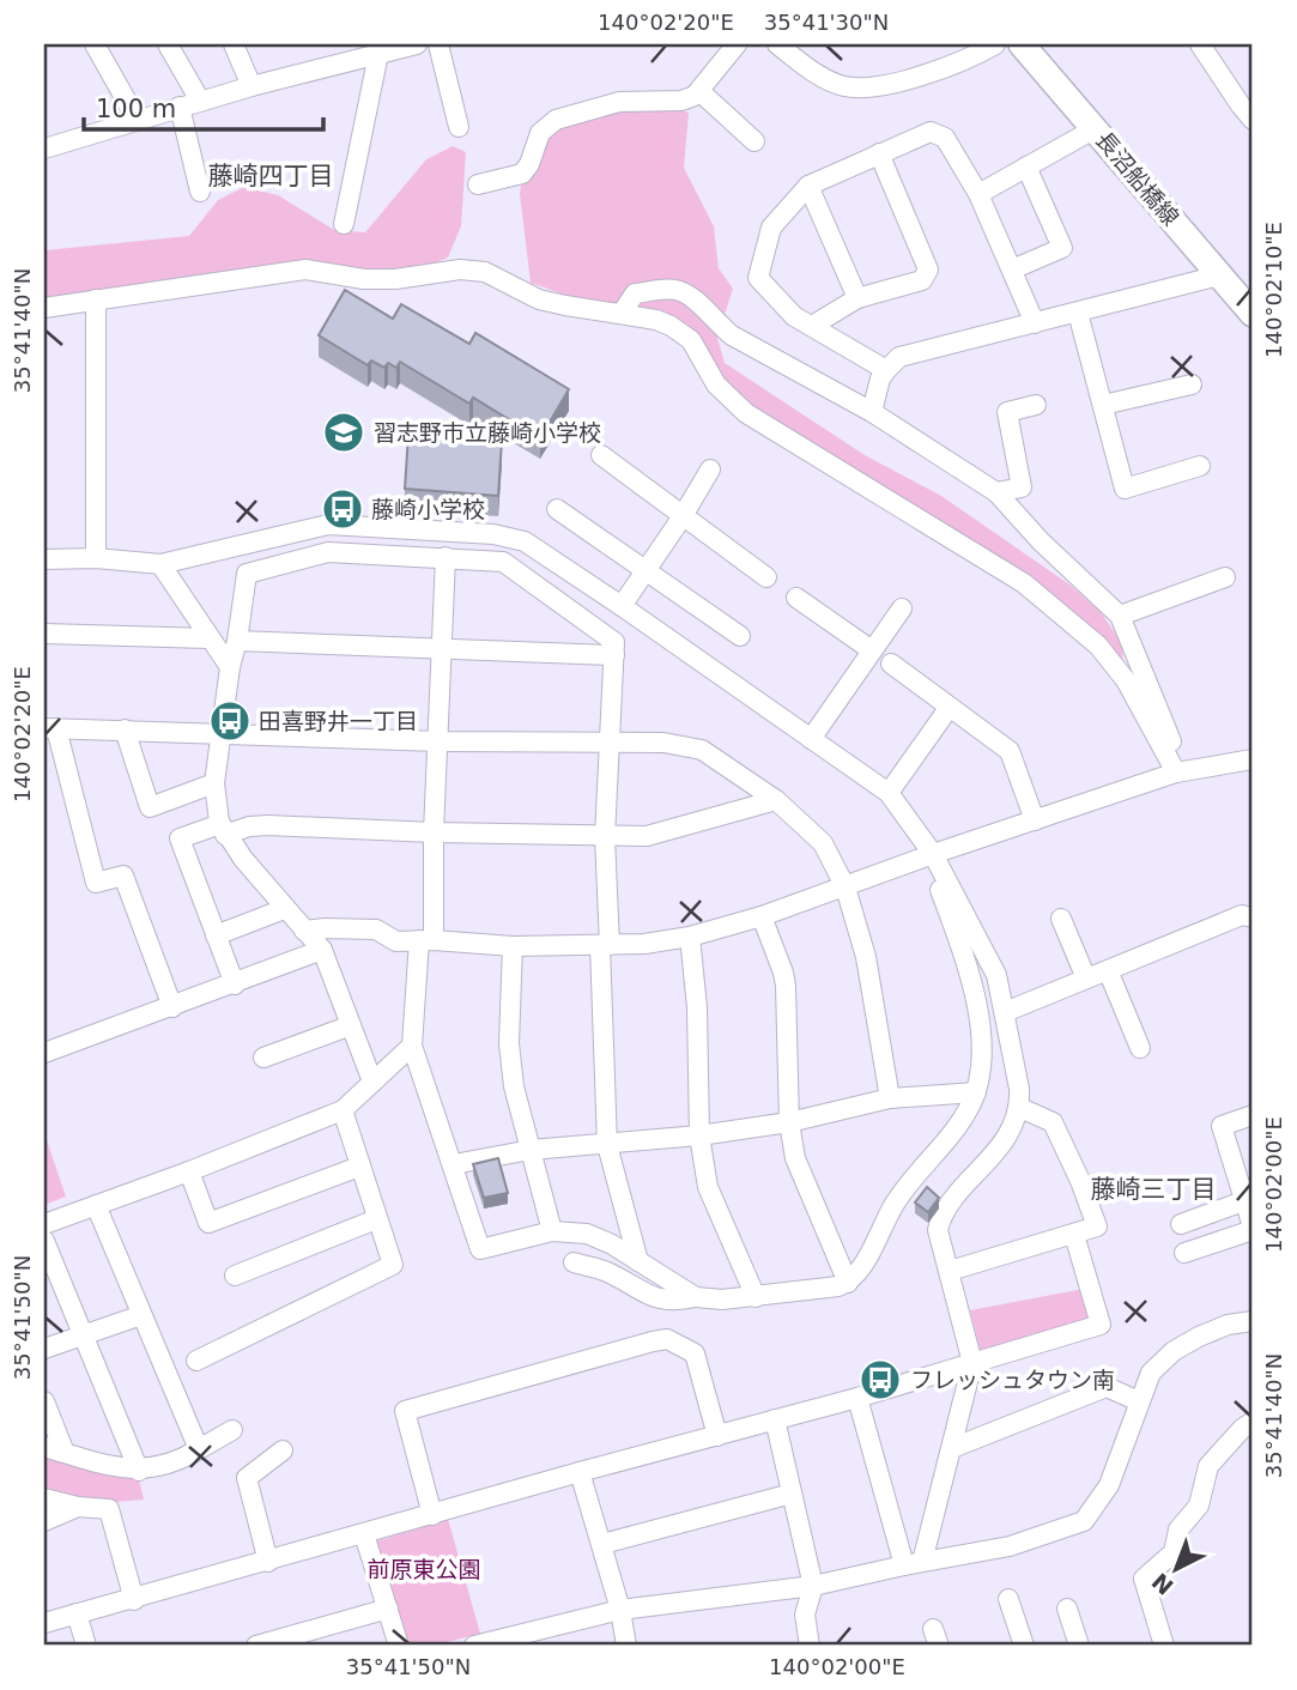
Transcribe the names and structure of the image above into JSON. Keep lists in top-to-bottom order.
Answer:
{
  "streets": {
    "main road": ["長沼船橋線"]
  },
  "districts": ["藤崎四丁目", "藤崎三丁目"],
  "parks": ["前原東公園"],
  "places": {
    "school or university": ["習志野市立藤崎小学校"],
    "bus stop": ["藤崎小学校", "田喜野井一丁目", "フレッシュタウン南"]
  },
  "scale_bar": "100 m",
  "north": "bottom left",
  "coordinates": [
    "140°02'20\"E",
    "35°41'30\"N",
    "140°02'10\"E",
    "35°41'40\"N",
    "140°02'00\"E",
    "35°41'50\"N"
  ]
}
